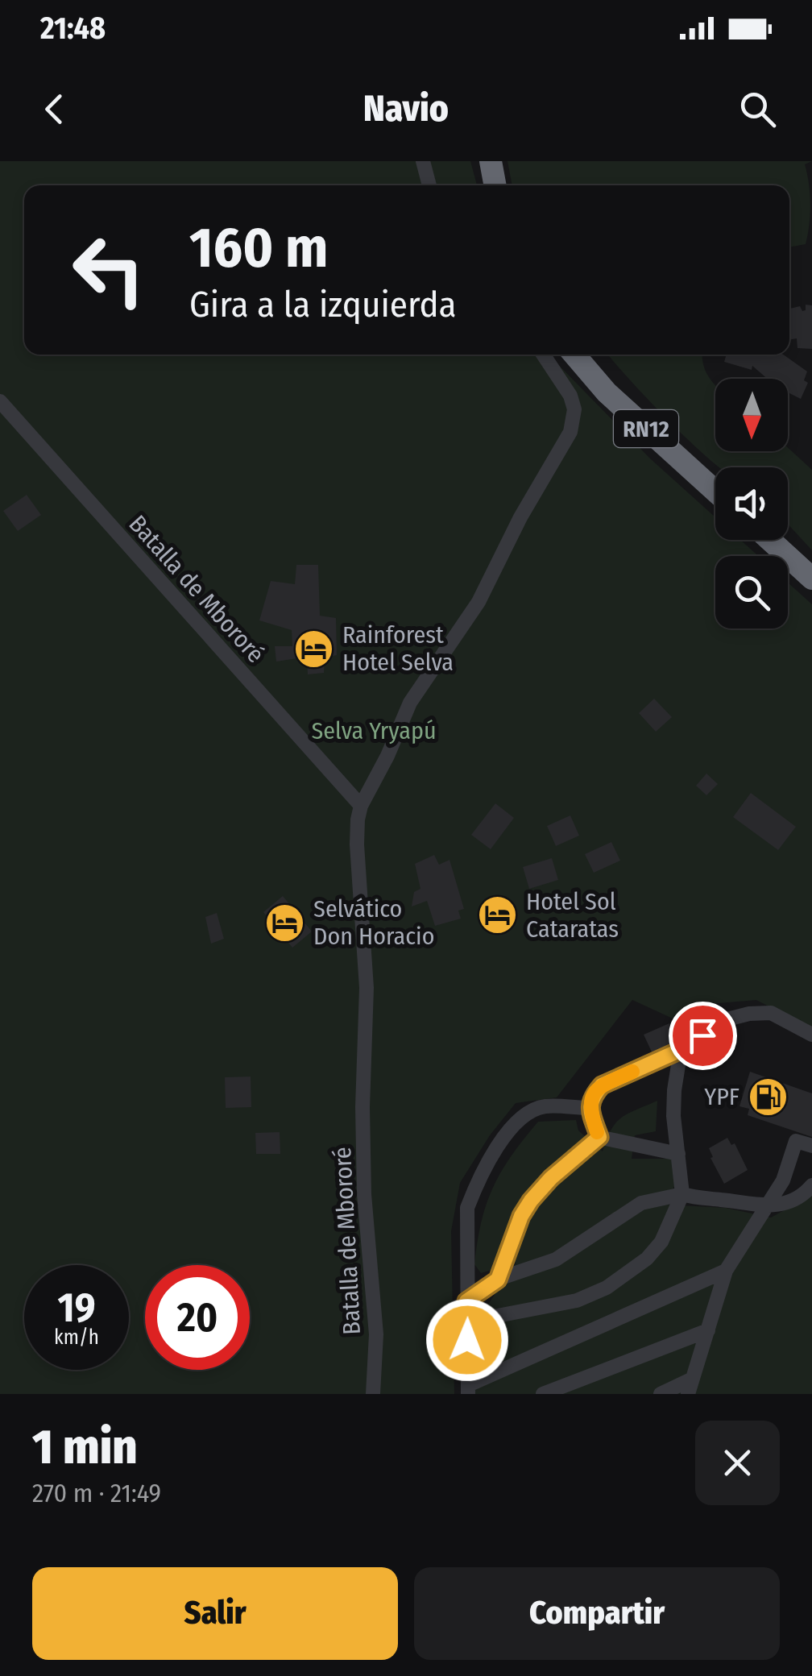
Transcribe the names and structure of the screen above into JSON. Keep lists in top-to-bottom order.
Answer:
{
  "streets": {
    "highway": ["RN12"],
    "street": ["Batalla de Mbororé"]
  },
  "parks": ["Selva Yryapú"],
  "places": {
    "hotel": ["Rainforest Hotel Selva", "Hotel Sol Cataratas", "Selvático Don Horacio"],
    "fuel station": ["YPF"]
  },
  "north": "bottom",
  "page": {
    "status": "21:48",
    "header": "Navio",
    "turn": ["160 m", "Gira a la izquierda"],
    "speed": "19 km/h",
    "limit": "20",
    "heading": ["1 min", "270 m · 21:49"],
    "buttons": ["Salir", "Compartir"]
  }
}
